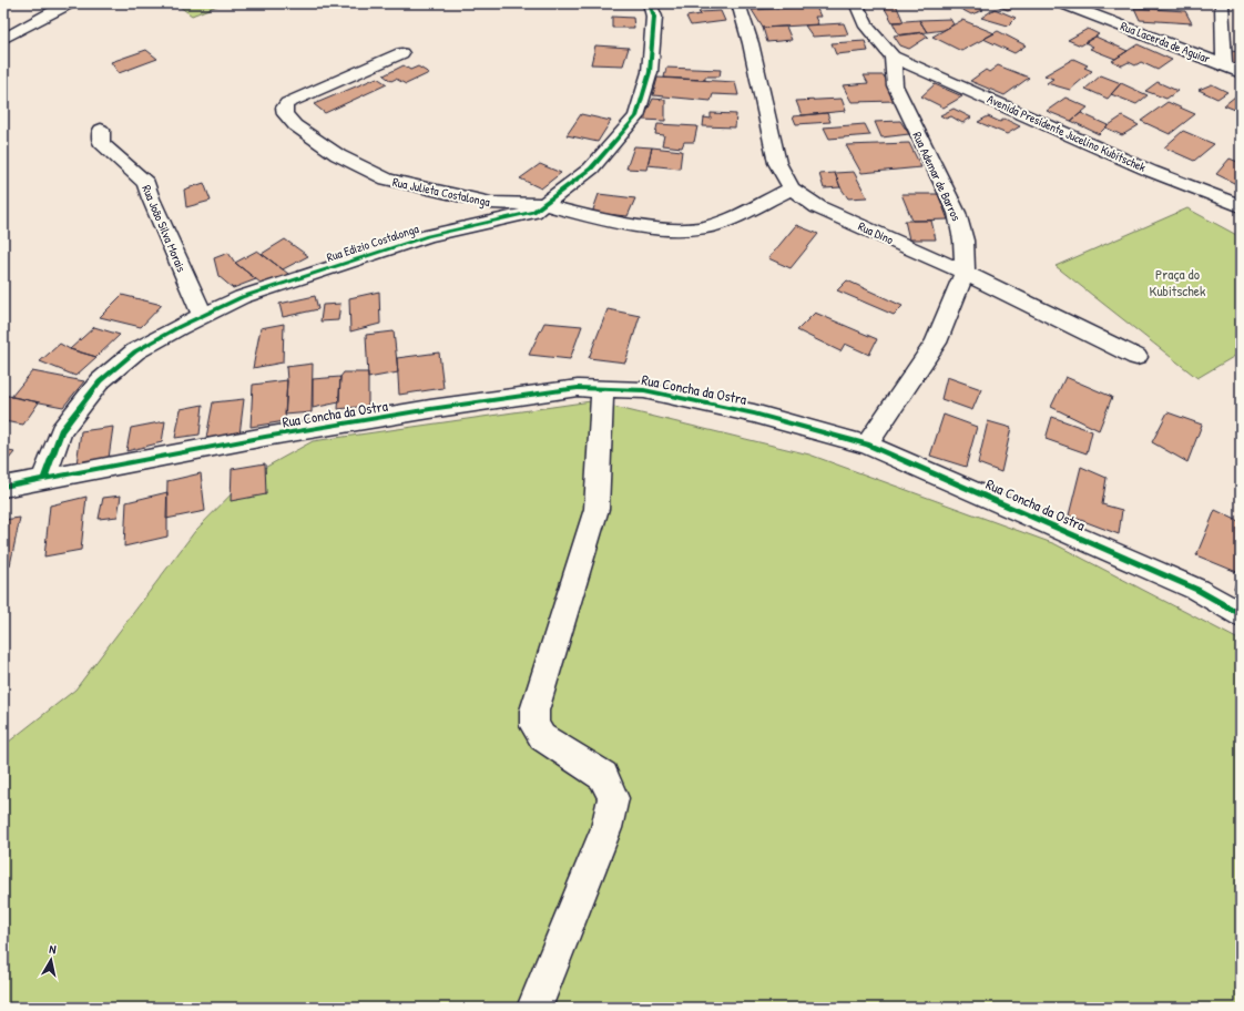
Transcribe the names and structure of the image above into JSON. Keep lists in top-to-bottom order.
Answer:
{
  "streets": {
    "street": [
      "Rua Lacerda de Aguiar",
      "Avenida Presidente Jucelino Kubitschek",
      "Rua Ademar de Barros",
      "Rua Julieta Costalonga",
      "Rua João Silva Morais",
      "Rua Dino",
      "Rua Edizio Costalonga",
      "Rua Concha da Ostra"
    ]
  },
  "crossings": [
    ["Avenida Presidente Jucelino Kubitschek", "Rua Ademar de Barros"],
    ["Rua Ademar de Barros", "Rua Dino"],
    ["Rua Ademar de Barros", "Rua Concha da Ostra"],
    ["Rua Julieta Costalonga", "Rua Edizio Costalonga"],
    ["Rua João Silva Morais", "Rua Edizio Costalonga"],
    ["Rua Edizio Costalonga", "Rua Concha da Ostra"]
  ],
  "parks": ["Praça do Kubitschek"],
  "north": "top"
}
